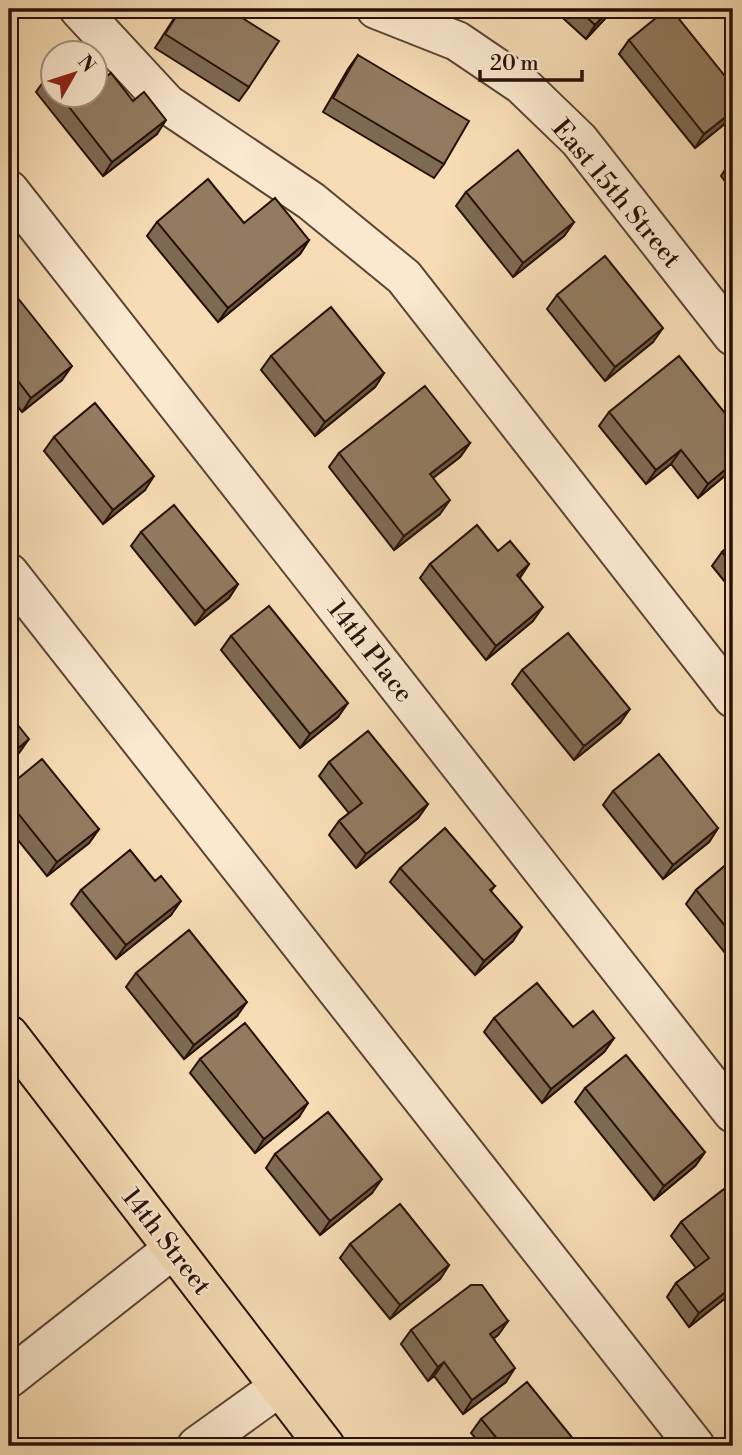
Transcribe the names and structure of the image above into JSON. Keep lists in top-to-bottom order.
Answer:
{
  "streets": {
    "main road": ["14th Street"],
    "street": ["East 15th Street", "14th Place"]
  },
  "scale_bar": "20 m",
  "north": "top right"
}
